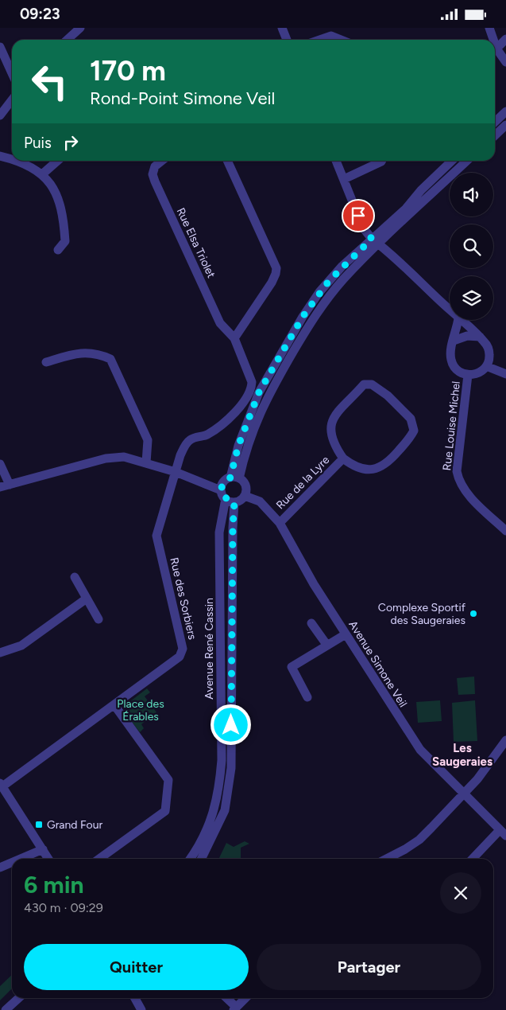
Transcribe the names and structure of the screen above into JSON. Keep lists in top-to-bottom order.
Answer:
{
  "streets": {
    "street": [
      "Rue Elsa Triolet",
      "Rue Louise Michel",
      "Rue de la Lyre",
      "Rue des Sorbiers",
      "Avenue René Cassin",
      "Avenue Simone Veil"
    ]
  },
  "crossings": [
    ["Rue Elsa Triolet", "Rue des Sorbiers"],
    ["Rue de la Lyre", "Avenue Simone Veil"],
    ["Avenue René Cassin", "Avenue Simone Veil"]
  ],
  "districts": ["Les Saugeraies"],
  "parks": ["Place des Érables"],
  "places": {
    "other": ["Complexe Sportif des Saugeraies"],
    "transit": ["Grand Four"]
  },
  "page": {
    "status": "09:23",
    "turn": ["170 m", "Rond-Point Simone Veil"],
    "then": "Puis",
    "heading": ["6 min", "430 m · 09:29"],
    "buttons": ["Quitter", "Partager"]
  }
}
